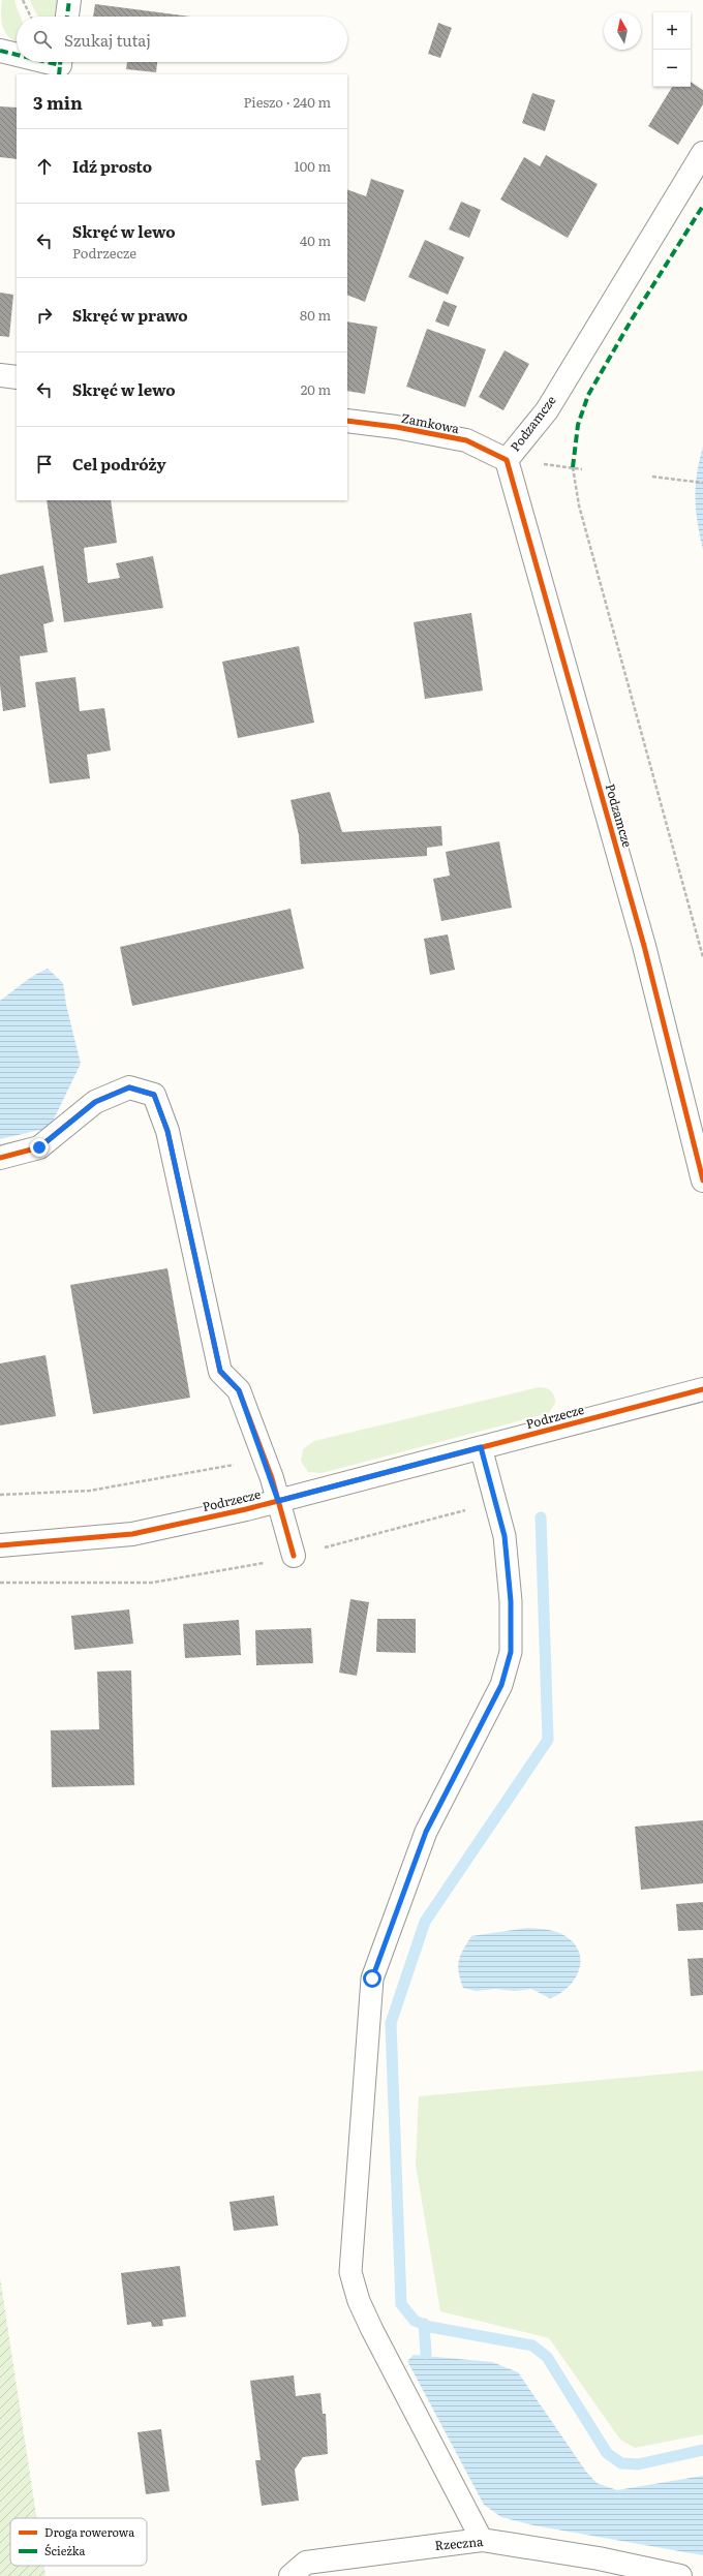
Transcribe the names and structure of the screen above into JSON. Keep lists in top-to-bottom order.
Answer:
{
  "streets": {
    "street": [
      "Zamkowa",
      "Podzamcze",
      "Podrzecze",
      "Rzeczna"
    ]
  },
  "crossings": [
    ["Zamkowa", "Podzamcze"]
  ],
  "legend": ["Droga rowerowa", "Ścieżka"],
  "north": "top",
  "page": {
    "map_buttons": ["+", "−"],
    "search": "Szukaj tutaj",
    "heading": ["3 min", "Pieszo · 240 m"],
    "list": [
      ["Idź prosto", "100 m"],
      ["Skręć w lewo", "Podrzecze", "40 m"],
      ["Skręć w prawo", "80 m"],
      ["Skręć w lewo", "20 m"],
      "Cel podróży"
    ]
  }
}
